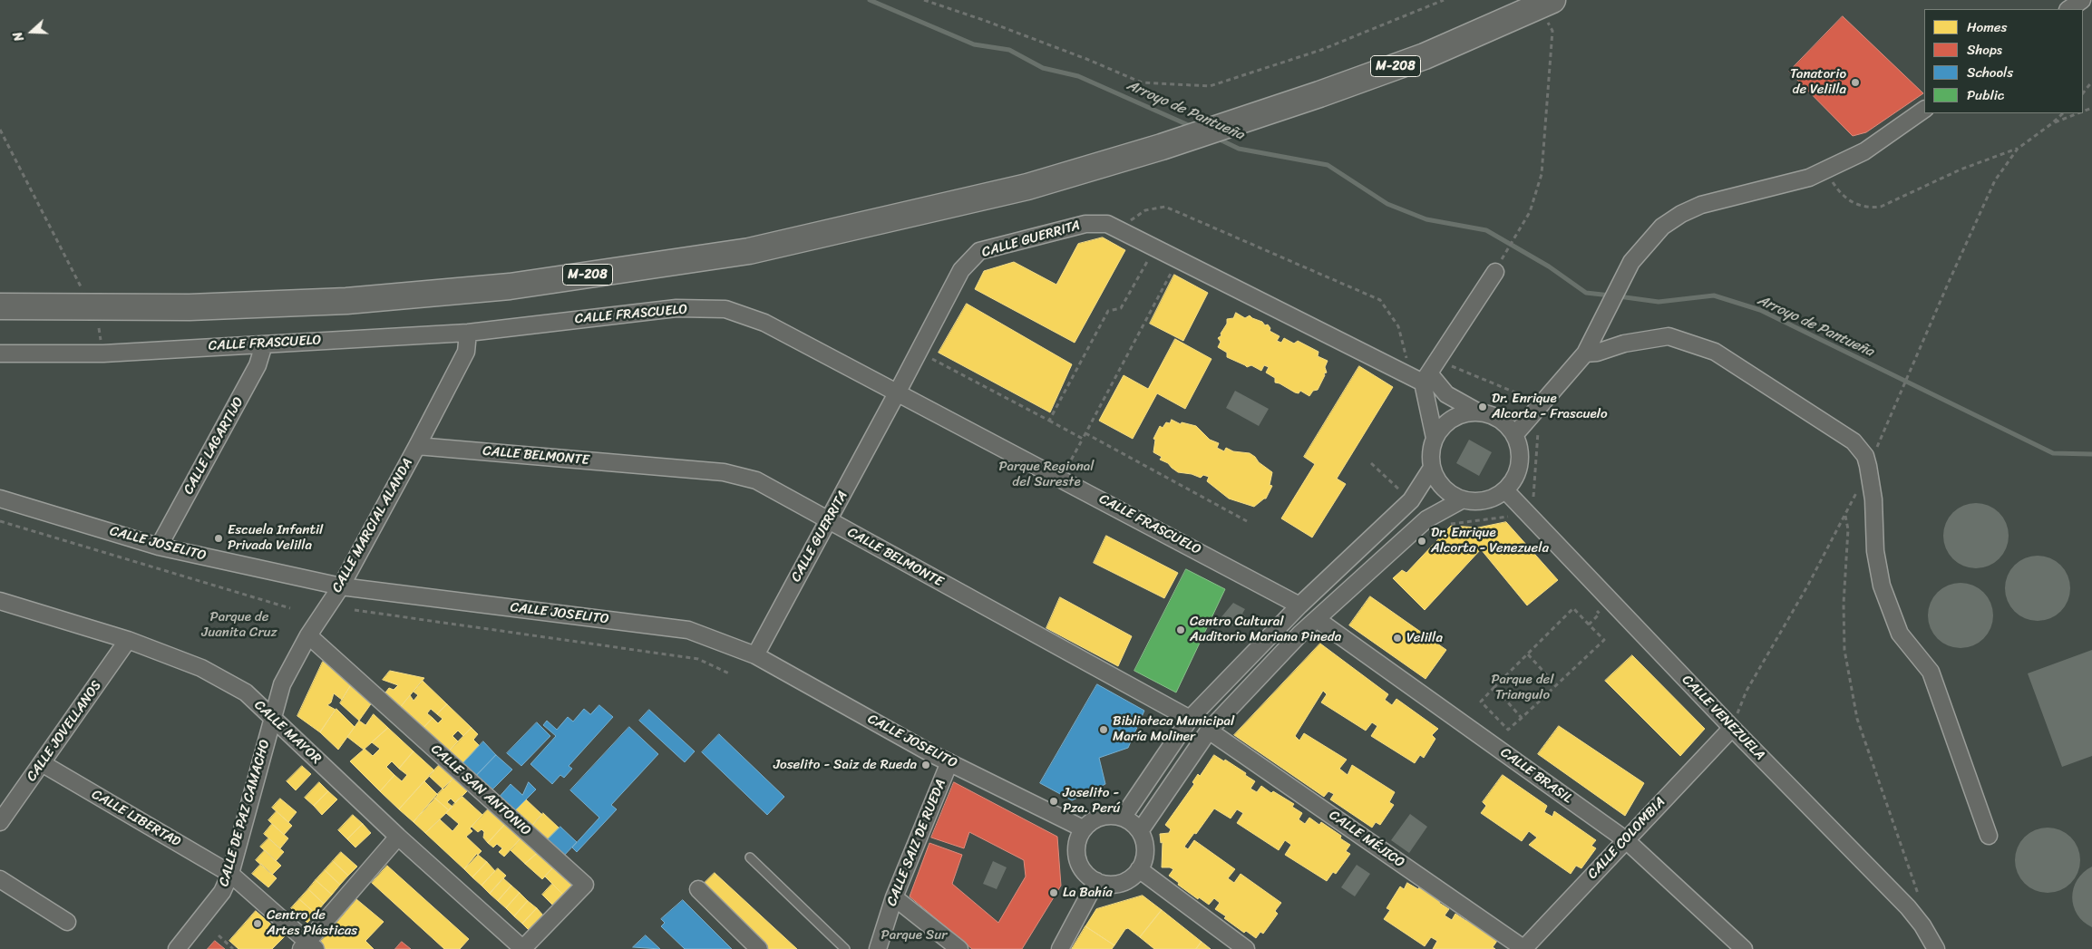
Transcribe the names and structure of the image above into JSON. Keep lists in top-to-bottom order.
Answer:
{
  "streets": {
    "main road": ["M-208"],
    "street": [
      "CALLE GUERRITA",
      "CALLE FRASCUELO",
      "CALLE LAGARTIJO",
      "CALLE BELMONTE",
      "CALLE MARCIAL ALANDA",
      "CALLE JOSELITO",
      "CALLE VENEZUELA",
      "CALLE JOVELLANOS",
      "CALLE MAYOR",
      "CALLE BRASIL",
      "CALLE SAN ANTONIO",
      "CALLE DE PAZ CAMACHO",
      "CALLE LIBERTAD",
      "CALLE COLOMBIA",
      "CALLE MÉJICO",
      "CALLE SAIZ DE RUEDA"
    ]
  },
  "crossings": [
    ["CALLE GUERRITA", "CALLE FRASCUELO"],
    ["CALLE GUERRITA", "CALLE BELMONTE"],
    ["CALLE GUERRITA", "CALLE JOSELITO"],
    ["CALLE GUERRITA", "CALLE VENEZUELA"],
    ["CALLE FRASCUELO", "CALLE LAGARTIJO"],
    ["CALLE FRASCUELO", "CALLE MARCIAL ALANDA"],
    ["CALLE LAGARTIJO", "CALLE JOSELITO"],
    ["CALLE BELMONTE", "CALLE MARCIAL ALANDA"],
    ["CALLE MARCIAL ALANDA", "CALLE JOSELITO"],
    ["CALLE MARCIAL ALANDA", "CALLE MAYOR"],
    ["CALLE MARCIAL ALANDA", "CALLE SAN ANTONIO"],
    ["CALLE MARCIAL ALANDA", "CALLE DE PAZ CAMACHO"],
    ["CALLE JOSELITO", "CALLE SAIZ DE RUEDA"],
    ["CALLE VENEZUELA", "CALLE COLOMBIA"],
    ["CALLE JOVELLANOS", "CALLE MAYOR"],
    ["CALLE JOVELLANOS", "CALLE LIBERTAD"],
    ["CALLE MAYOR", "CALLE SAN ANTONIO"],
    ["CALLE MAYOR", "CALLE DE PAZ CAMACHO"],
    ["CALLE BRASIL", "CALLE COLOMBIA"],
    ["CALLE DE PAZ CAMACHO", "CALLE LIBERTAD"],
    ["CALLE COLOMBIA", "CALLE MÉJICO"]
  ],
  "water": ["Arroyo de Pantueña"],
  "parks": [
    "Parque Regional del Sureste",
    "Parque de Juanita Cruz",
    "Parque del Triangulo",
    "Parque Sur"
  ],
  "places": [
    "Tanatorio de Velilla",
    "Dr. Enrique Alcorta - Frascuelo",
    "Escuela Infantil Privada Velilla",
    "Dr. Enrique Alcorta - Venezuela",
    "Centro Cultural Auditorio Mariana Pineda",
    "Velilla",
    "Biblioteca Municipal María Moliner",
    "Joselito - Saiz de Rueda",
    "Joselito - Pza. Perú",
    "La Bahía",
    "Centro de Artes Plásticas"
  ],
  "legend": [
    "Homes",
    "Shops",
    "Schools",
    "Public"
  ],
  "north": "left"
}
